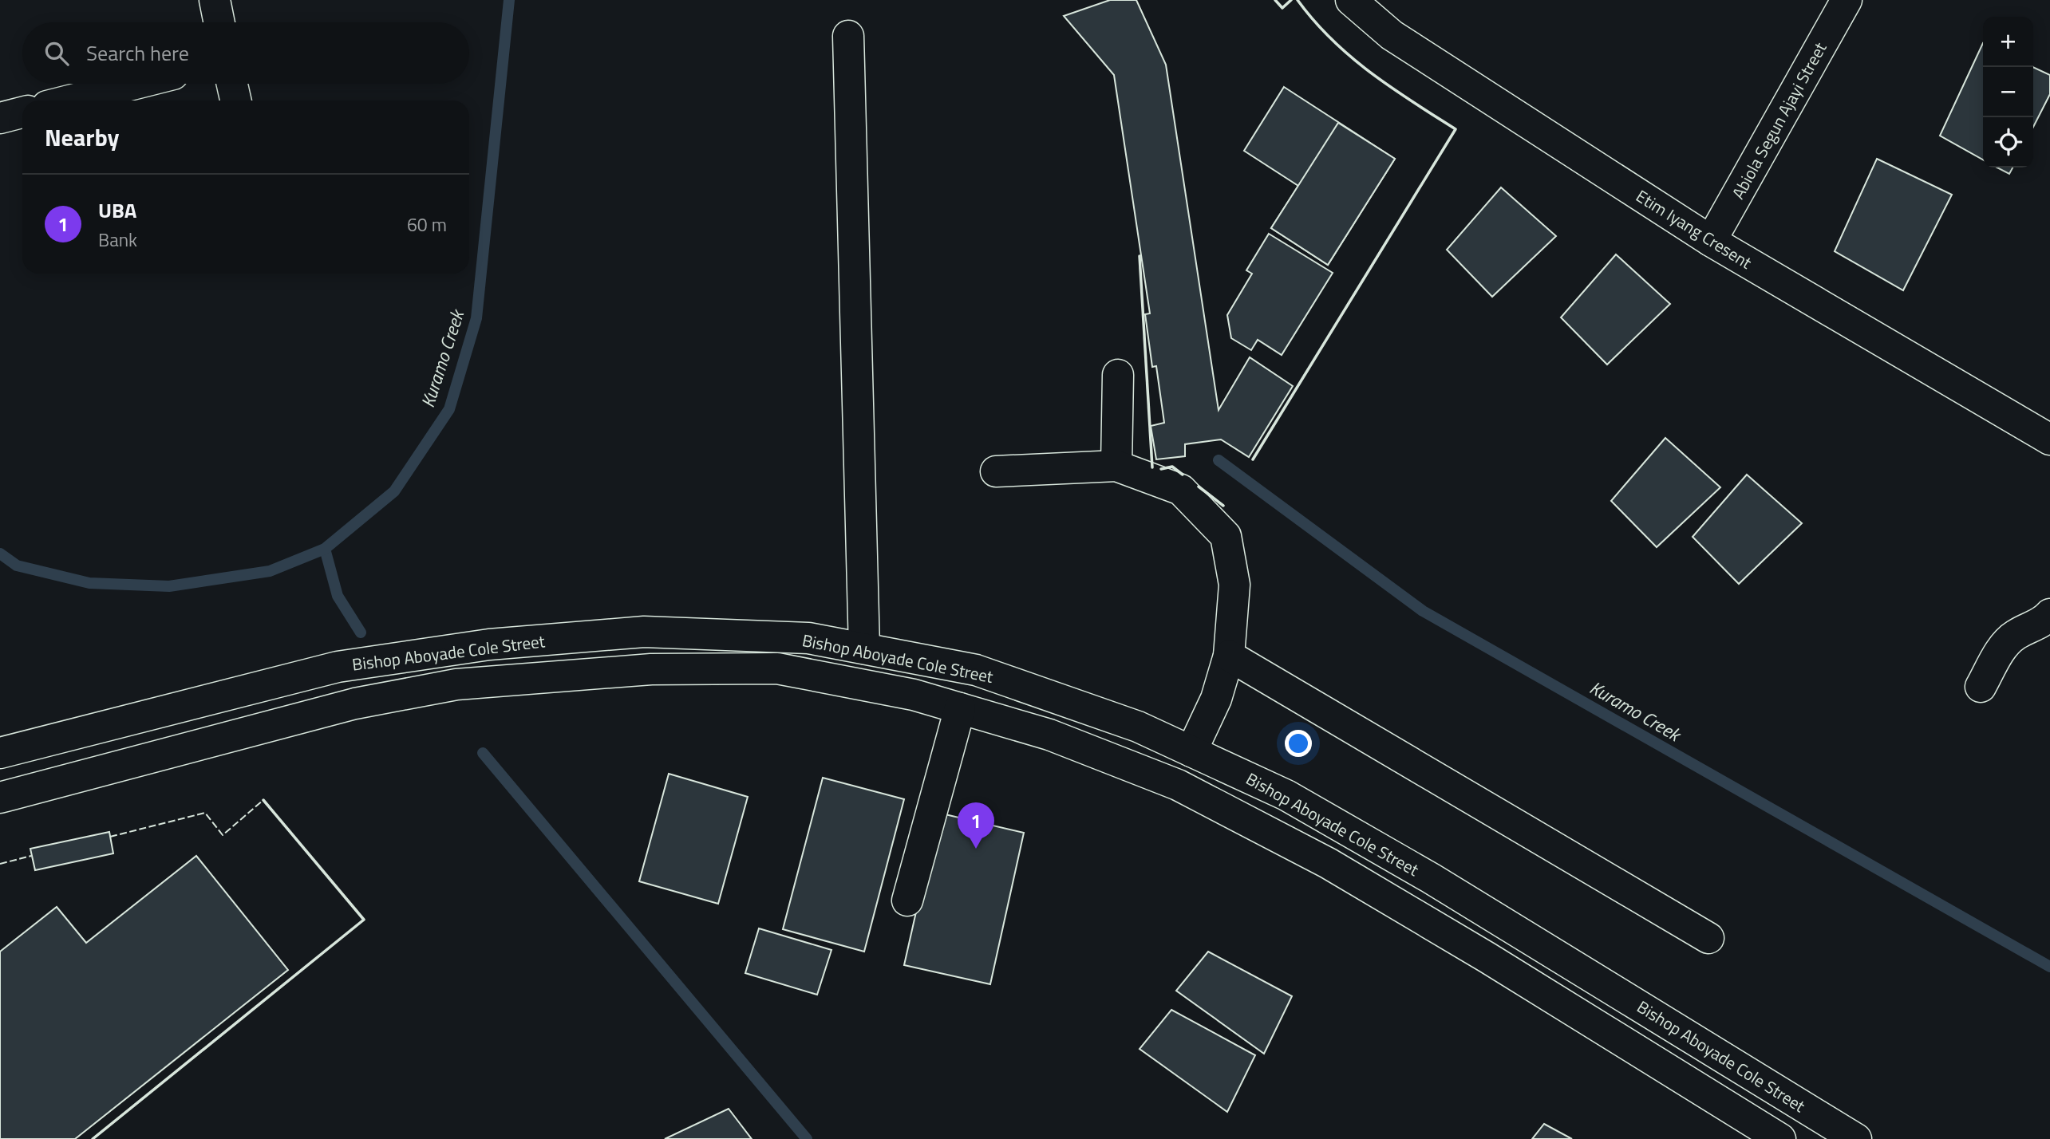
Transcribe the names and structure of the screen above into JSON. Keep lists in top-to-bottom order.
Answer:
{
  "streets": {
    "street": ["Abiola Segun Ajayi Street", "Etim Iyang Cresent", "Bishop Aboyade Cole Street"]
  },
  "crossings": [
    ["Abiola Segun Ajayi Street", "Etim Iyang Cresent"]
  ],
  "water": ["Kuramo Creek"],
  "page": {
    "map_buttons": ["+", "−"],
    "search": "Search here",
    "heading": "Nearby",
    "list": [
      {
        "mark": "1",
        "name": "UBA",
        "note": "Bank",
        "value": "60 m"
      }
    ],
    "pins": "1"
  }
}
